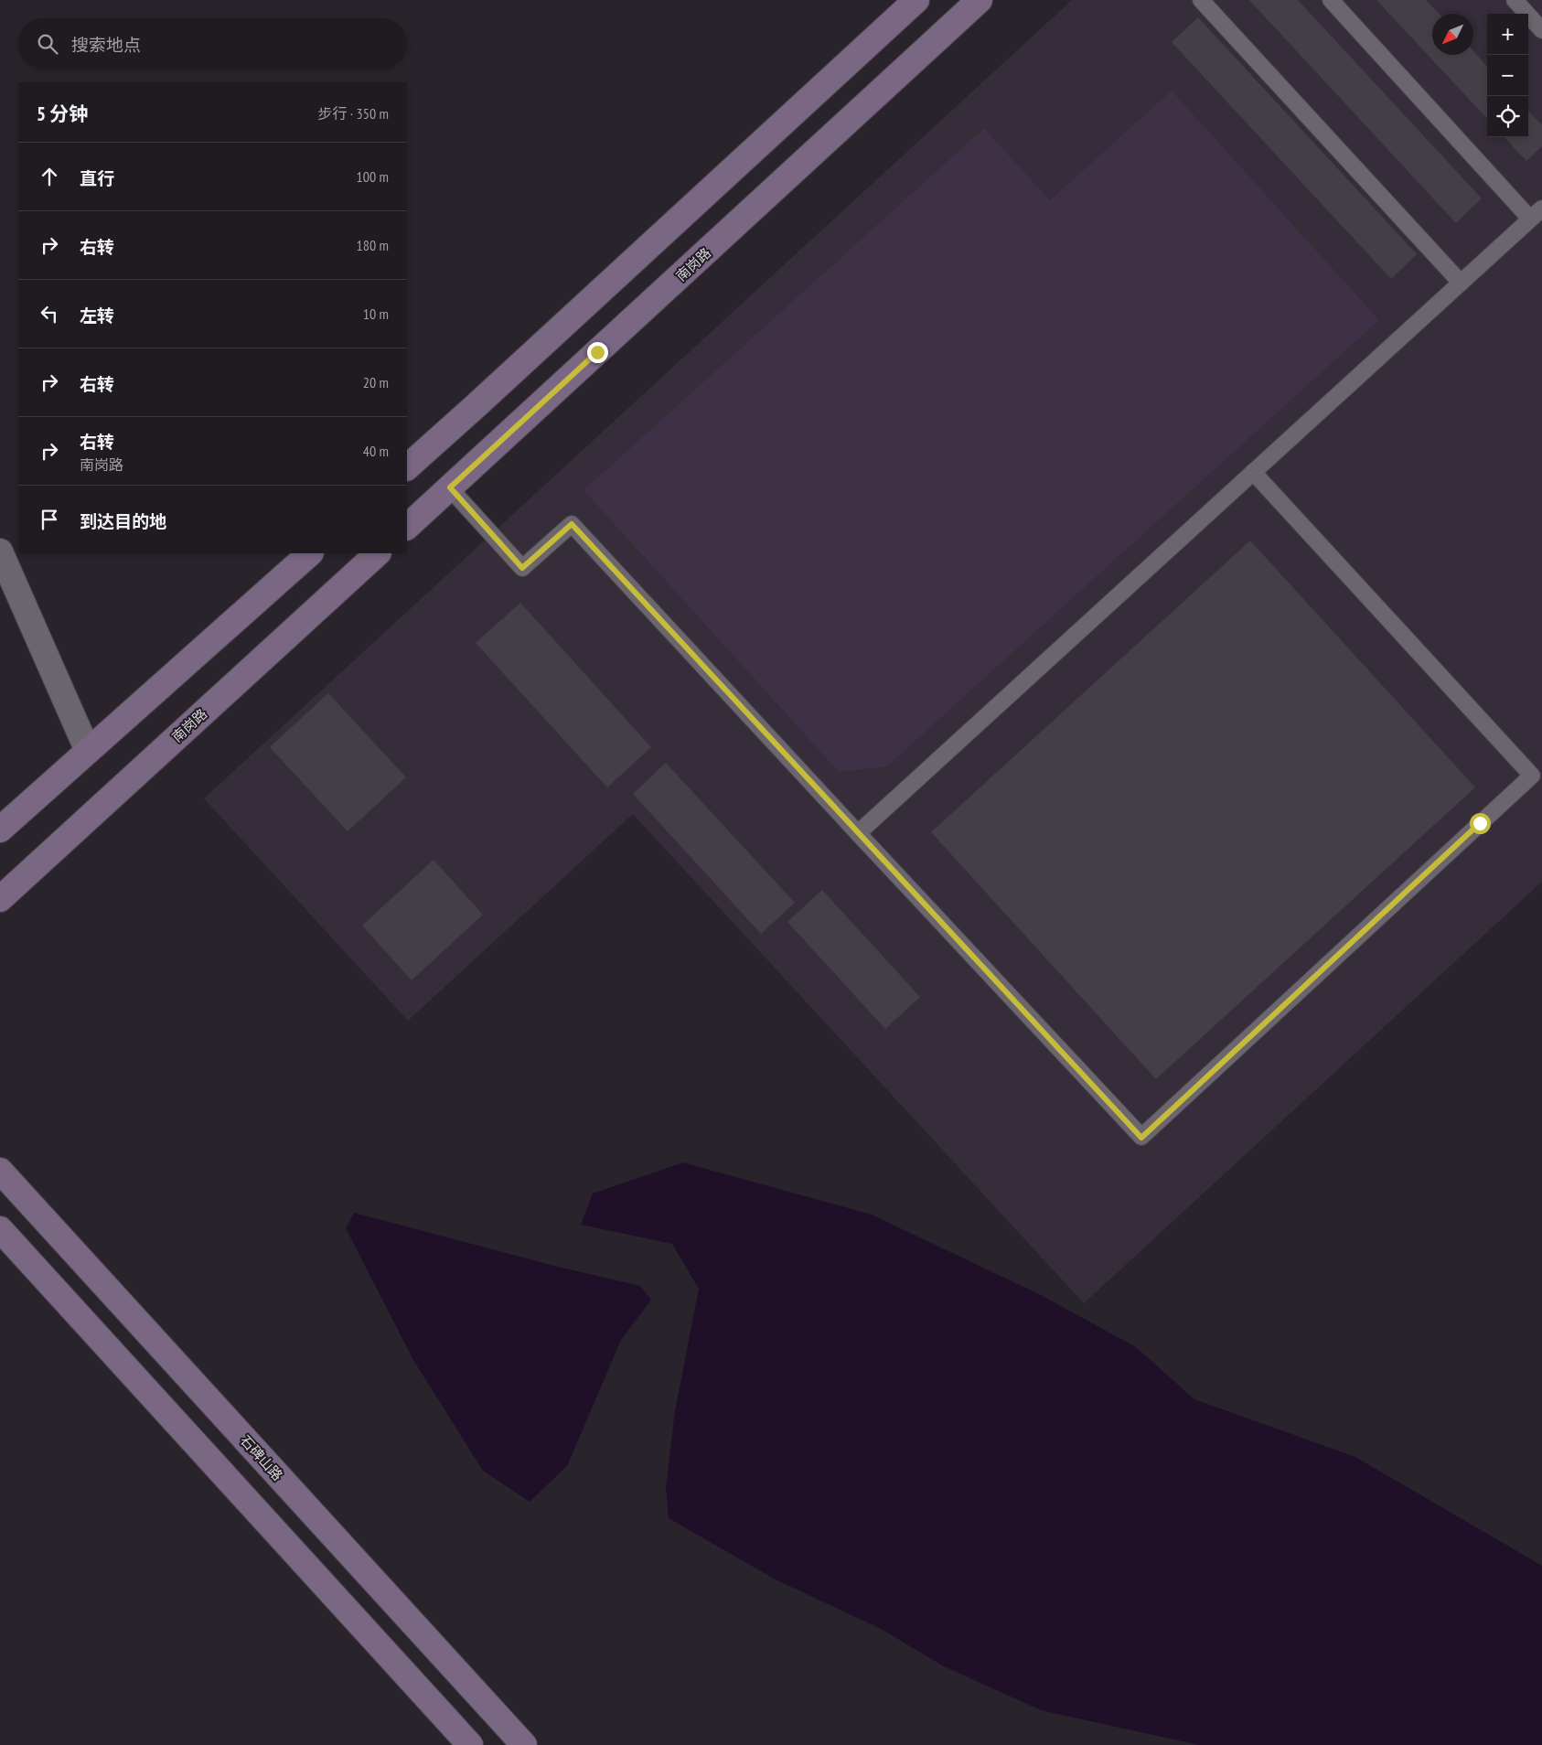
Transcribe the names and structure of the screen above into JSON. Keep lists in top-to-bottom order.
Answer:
{
  "streets": {
    "main road": ["南岗路", "石碑山路"]
  },
  "north": "bottom left",
  "page": {
    "map_buttons": ["+", "−"],
    "search": "搜索地点",
    "heading": ["5 分钟", "步行 · 350 m"],
    "list": [
      ["直行", "100 m"],
      ["右转", "180 m"],
      ["左转", "10 m"],
      ["右转", "20 m"],
      ["右转", "南岗路", "40 m"],
      "到达目的地"
    ]
  }
}
